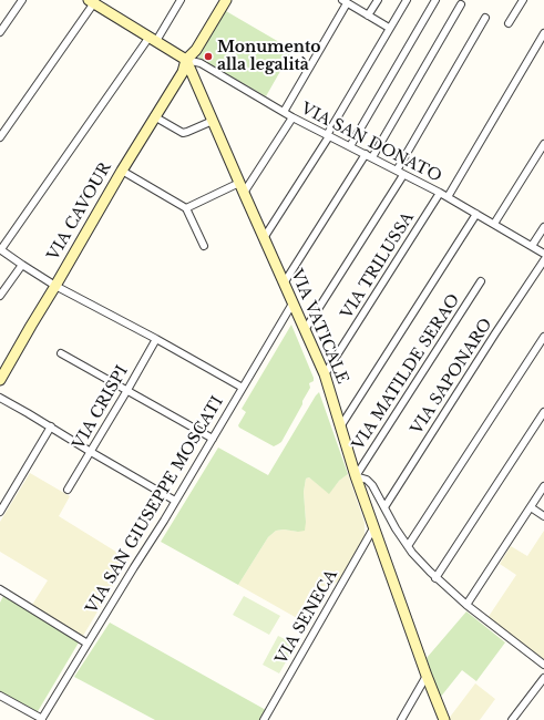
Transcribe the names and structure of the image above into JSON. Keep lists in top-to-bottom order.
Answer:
{
  "streets": {
    "street": [
      "VIA SAN DONATO",
      "VIA CAVOUR",
      "VIA TRILUSSA",
      "VIA VATICALE",
      "VIA MATILDE SERAO",
      "VIA SAPONARO",
      "VIA CRISPI",
      "VIA SAN GIUSEPPE MOSCATI",
      "VIA SENECA"
    ]
  },
  "crossings": [
    ["VIA SAN DONATO", "VIA CAVOUR"],
    ["VIA SAN DONATO", "VIA TRILUSSA"],
    ["VIA SAN DONATO", "VIA VATICALE"],
    ["VIA CAVOUR", "VIA VATICALE"],
    ["VIA TRILUSSA", "VIA VATICALE"],
    ["VIA VATICALE", "VIA MATILDE SERAO"],
    ["VIA VATICALE", "VIA SAN GIUSEPPE MOSCATI"],
    ["VIA VATICALE", "VIA SENECA"]
  ],
  "places": ["Monumento alla legalità"]
}
